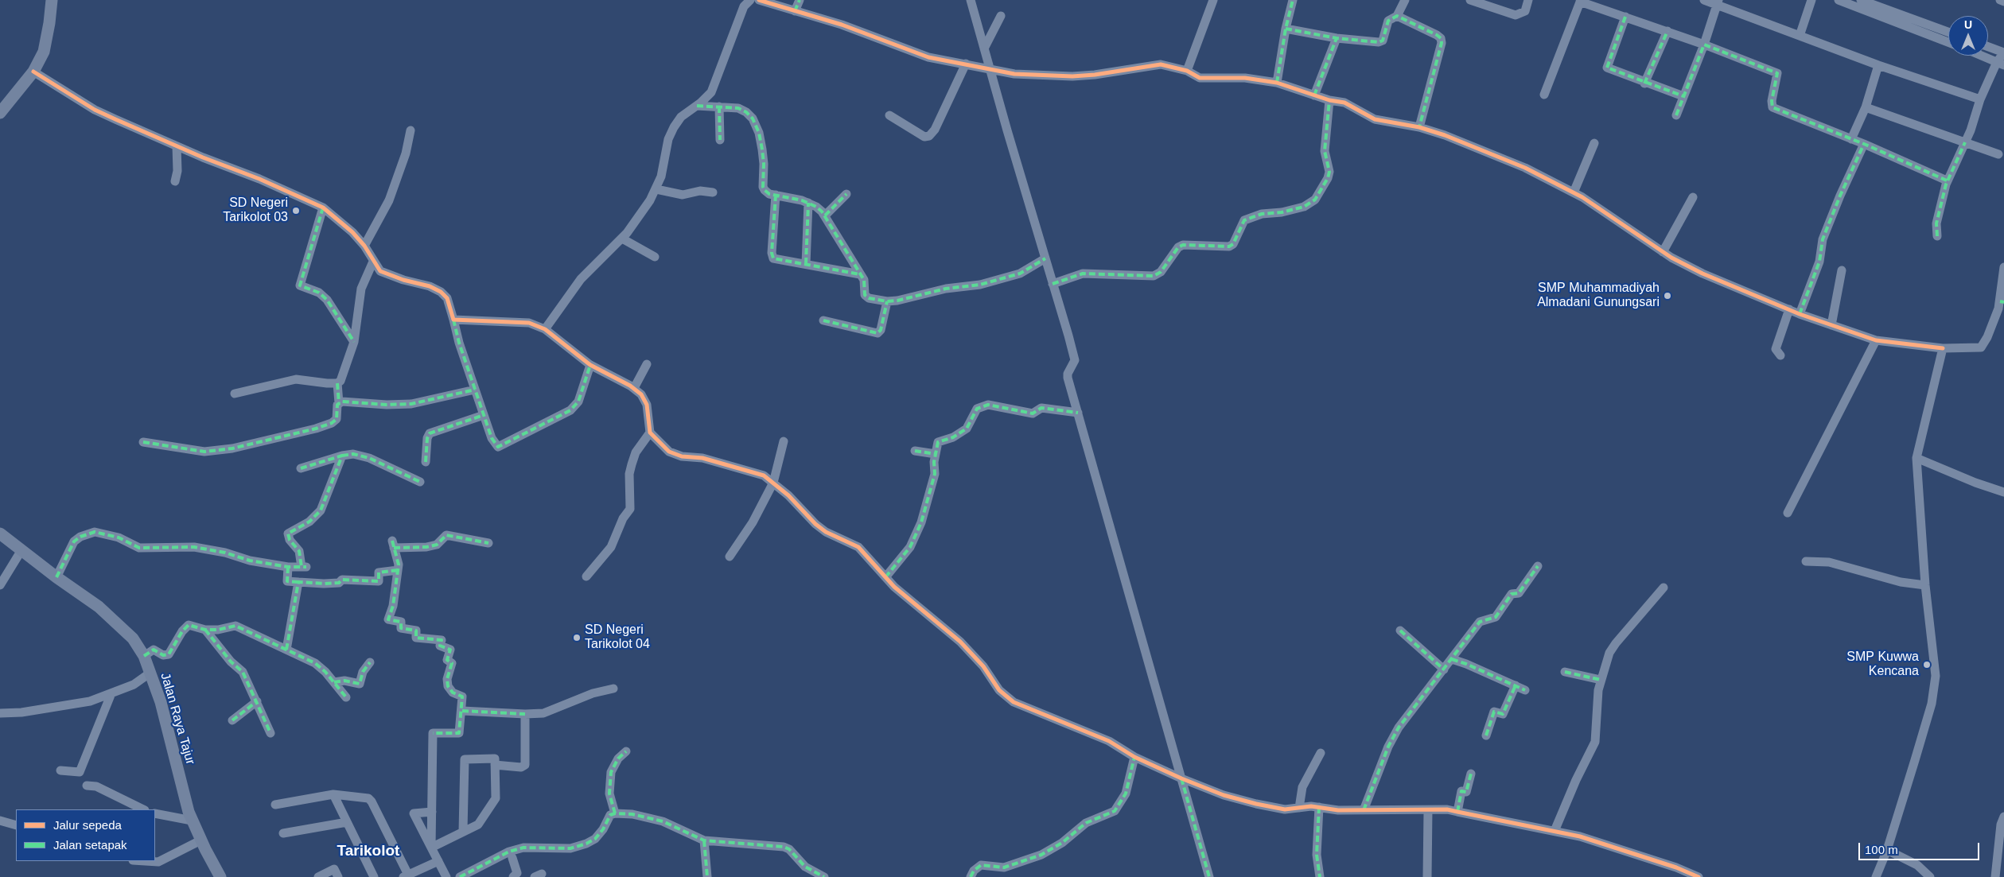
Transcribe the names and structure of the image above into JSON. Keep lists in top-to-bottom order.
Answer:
{
  "streets": {
    "main road": ["Jalan Raya Tajur"]
  },
  "districts": ["Tarikolot"],
  "places": [
    "SD Negeri Tarikolot 03",
    "SMP Muhammadiyah Almadani Gunungsari",
    "SD Negeri Tarikolot 04",
    "SMP Kuwwa Kencana"
  ],
  "legend": ["Jalur sepeda", "Jalan setapak"],
  "scale_bar": "100 m",
  "north": "top"
}
